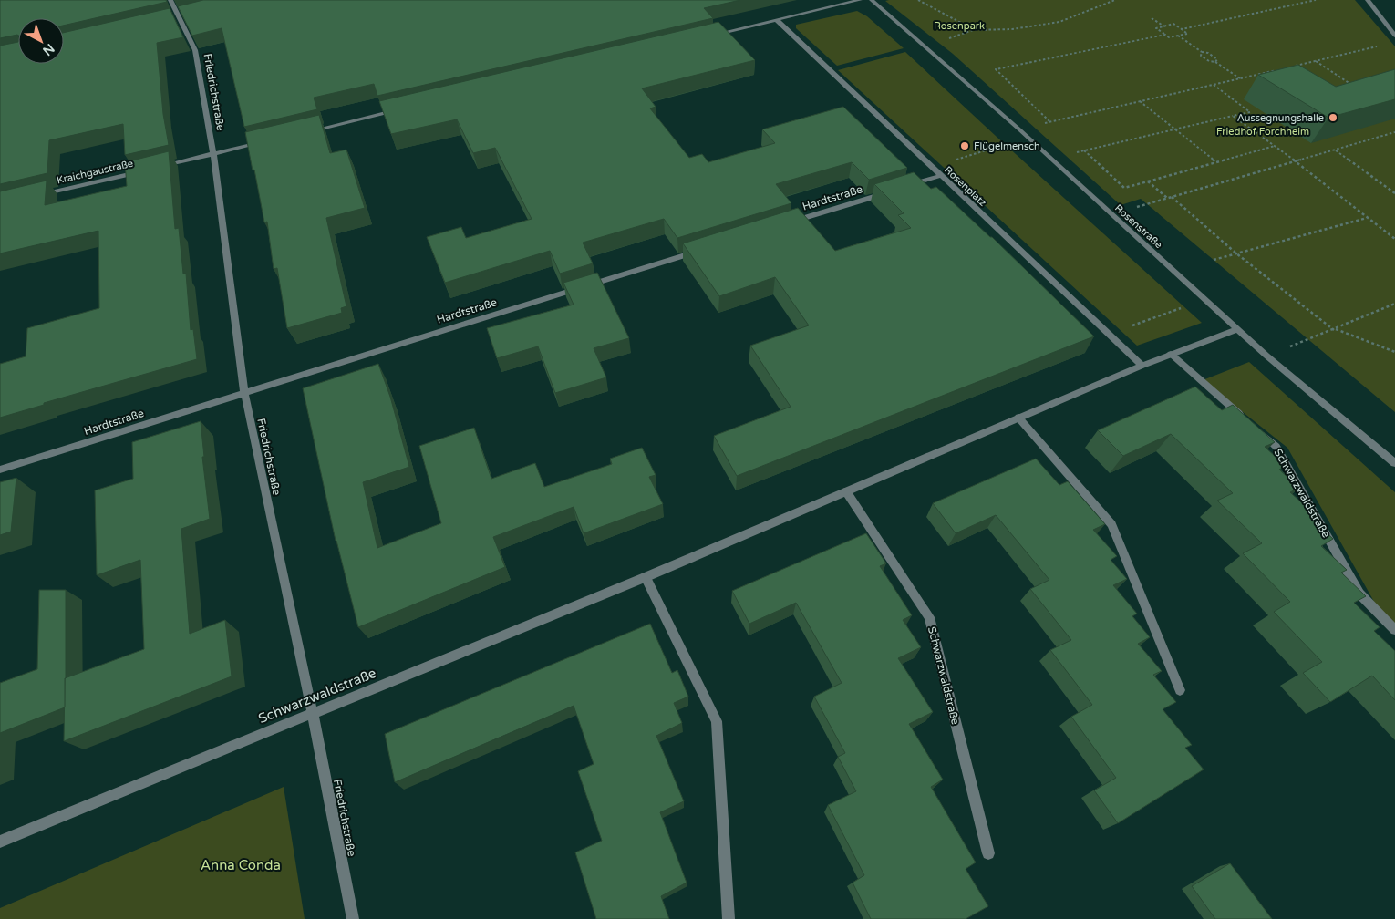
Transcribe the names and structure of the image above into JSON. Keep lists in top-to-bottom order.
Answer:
{
  "streets": {
    "street": [
      "Friedrichstraße",
      "Kraichgaustraße",
      "Rosenplatz",
      "Hardtstraße",
      "Rosenstraße",
      "Schwarzwaldstraße"
    ]
  },
  "crossings": [
    ["Friedrichstraße", "Hardtstraße"],
    ["Friedrichstraße", "Schwarzwaldstraße"],
    ["Rosenplatz", "Schwarzwaldstraße"],
    ["Rosenstraße", "Schwarzwaldstraße"]
  ],
  "parks": ["Rosenpark", "Friedhof Forchheim", "Anna Conda"],
  "places": ["Aussegnungshalle", "Flügelmensch"],
  "north": "bottom right"
}
